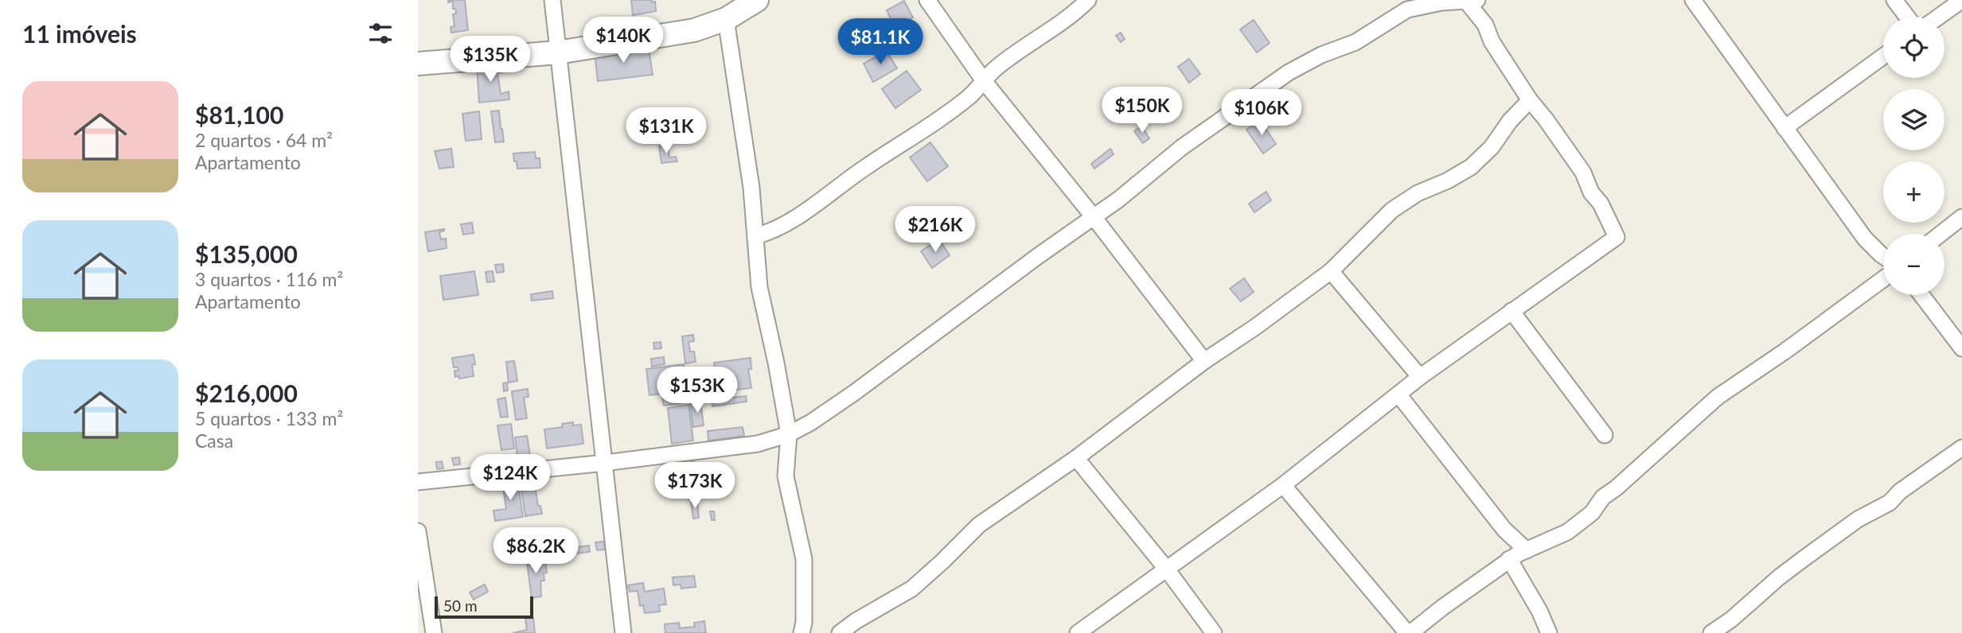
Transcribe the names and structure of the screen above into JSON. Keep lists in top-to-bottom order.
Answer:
{
  "scale_bar": "50 m",
  "page": {
    "heading": "11 imóveis",
    "map_buttons": ["+", "−"],
    "price": [
      "$140K",
      "$81.1K",
      "$135K",
      "$150K",
      "$106K",
      "$131K",
      "$216K",
      "$153K",
      "$124K",
      "$173K",
      "$86.2K"
    ],
    "list": [
      {
        "name": "$81,100",
        "note": "2 quartos · 64 m² · Apartamento"
      },
      {
        "name": "$135,000",
        "note": "3 quartos · 116 m² · Apartamento"
      },
      {
        "name": "$216,000",
        "note": "5 quartos · 133 m² · Casa"
      }
    ],
    "scale": "50 m"
  }
}
